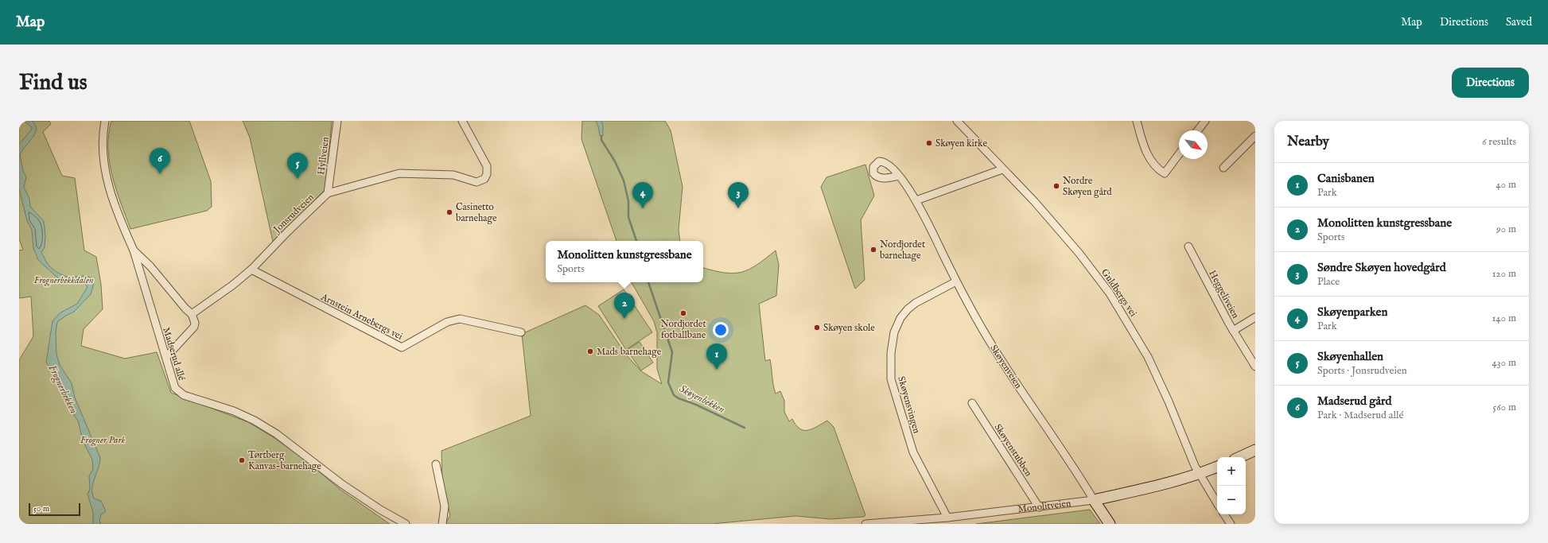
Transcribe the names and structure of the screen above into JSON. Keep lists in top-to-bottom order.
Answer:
{
  "streets": {
    "street": [
      "Hyllveien",
      "Jonsrudveien",
      "Guldbergs vei",
      "Heggeliveien",
      "Arnstein Arnebergs vei",
      "Madserud allé",
      "Skøyenveien",
      "Skøyensvingen",
      "Skøyenstubben",
      "Monolitveien"
    ]
  },
  "crossings": [
    ["Hyllveien", "Jonsrudveien"],
    ["Jonsrudveien", "Arnstein Arnebergs vei"],
    ["Guldbergs vei", "Monolitveien"],
    ["Skøyenveien", "Skøyensvingen"],
    ["Skøyenveien", "Monolitveien"],
    ["Skøyensvingen", "Monolitveien"],
    ["Skøyenstubben", "Monolitveien"]
  ],
  "water": ["Frognerbekken", "Skøyenbekken"],
  "parks": ["Frognerbekkdalen", "Frogner Park"],
  "places": [
    "Skøyen kirke",
    "Nordre Skøyen gård",
    "Casinetto barnehage",
    "Nordjordet barnehage",
    "Nordjordet fotballbane",
    "Skøyen skole",
    "Mads barnehage",
    "Tørtberg Kanvas-barnehage"
  ],
  "scale_bar": "50 m",
  "north": "bottom right",
  "page": {
    "header": "Map",
    "nav": ["Map", "Directions", "Saved"],
    "buttons": "Directions",
    "title": "Find us",
    "heading": ["Nearby", "6 results"],
    "pins": [
      "6",
      "5",
      "3",
      "4",
      "2",
      "1"
    ],
    "list": [
      {
        "mark": "1",
        "name": "Canisbanen",
        "note": "Park",
        "value": "40 m"
      },
      {
        "mark": "2",
        "name": "Monolitten kunstgressbane",
        "note": "Sports",
        "value": "90 m"
      },
      {
        "mark": "3",
        "name": "Søndre Skøyen hovedgård",
        "note": "Place",
        "value": "120 m"
      },
      {
        "mark": "4",
        "name": "Skøyenparken",
        "note": "Park",
        "value": "140 m"
      },
      {
        "mark": "5",
        "name": "Skøyenhallen",
        "note": "Sports · Jonsrudveien",
        "value": "430 m"
      },
      {
        "mark": "6",
        "name": "Madserud gård",
        "note": "Park · Madserud allé",
        "value": "560 m"
      }
    ],
    "popup": ["Monolitten kunstgressbane", "Sports"],
    "map_buttons": ["+", "−"],
    "scale": "50 m"
  }
}
